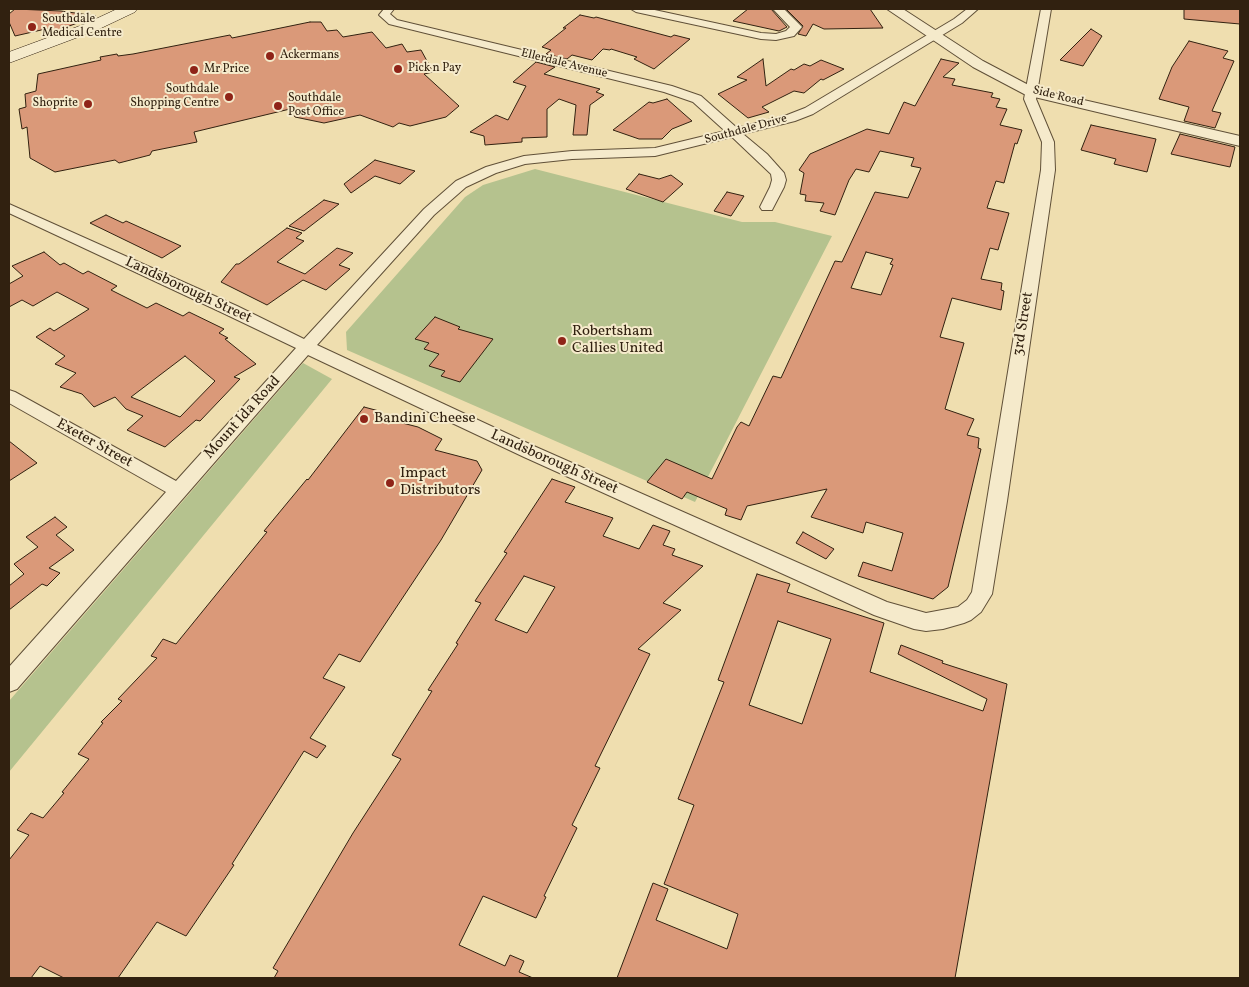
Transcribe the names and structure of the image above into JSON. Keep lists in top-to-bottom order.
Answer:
{
  "streets": {
    "street": [
      "Ellerdale Avenue",
      "Side Road",
      "Southdale Drive",
      "Landsborough Street",
      "3rd Street",
      "Mount Ida Road",
      "Exeter Street"
    ]
  },
  "crossings": [
    ["Ellerdale Avenue", "Southdale Drive"],
    ["Side Road", "Southdale Drive"],
    ["Side Road", "3rd Street"],
    ["Southdale Drive", "Mount Ida Road"],
    ["Landsborough Street", "3rd Street"],
    ["Landsborough Street", "Mount Ida Road"],
    ["Mount Ida Road", "Exeter Street"]
  ],
  "places": [
    "Southdale Medical Centre",
    "Ackermans",
    "Pick n Pay",
    "Mr Price",
    "Southdale Shopping Centre",
    "Shoprite",
    "Southdale Post Office",
    "Robertsham Callies United",
    "Bandini Cheese",
    "Impact Distributors"
  ]
}
